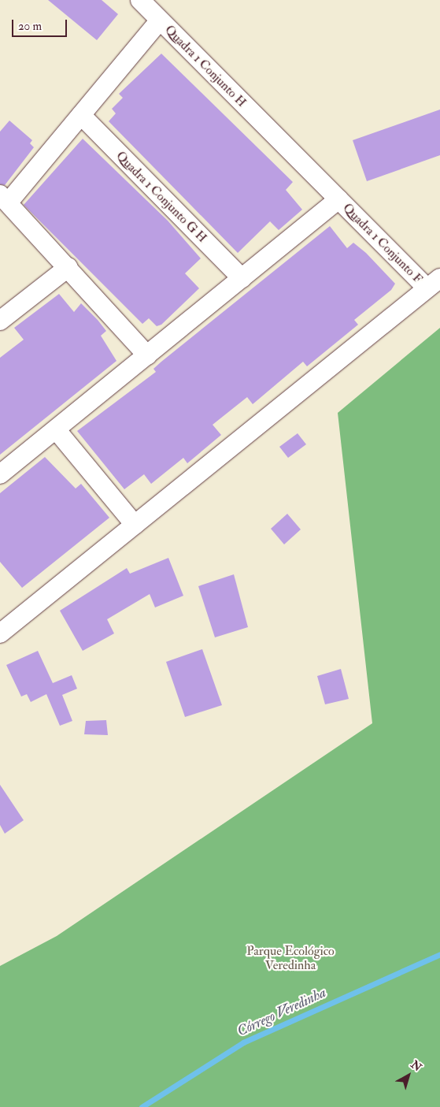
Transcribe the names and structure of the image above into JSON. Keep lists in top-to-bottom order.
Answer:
{
  "streets": {
    "street": ["Quadra 1 Conjunto H", "Quadra 1 Conjunto G H", "Quadra 1 Conjunto F"]
  },
  "crossings": [
    ["Quadra 1 Conjunto H", "Quadra 1 Conjunto G H"],
    ["Quadra 1 Conjunto H", "Quadra 1 Conjunto F"]
  ],
  "water": ["Córrego Veredinha"],
  "parks": ["Parque Ecológico Veredinha"],
  "scale_bar": "20 m",
  "north": "top right"
}
